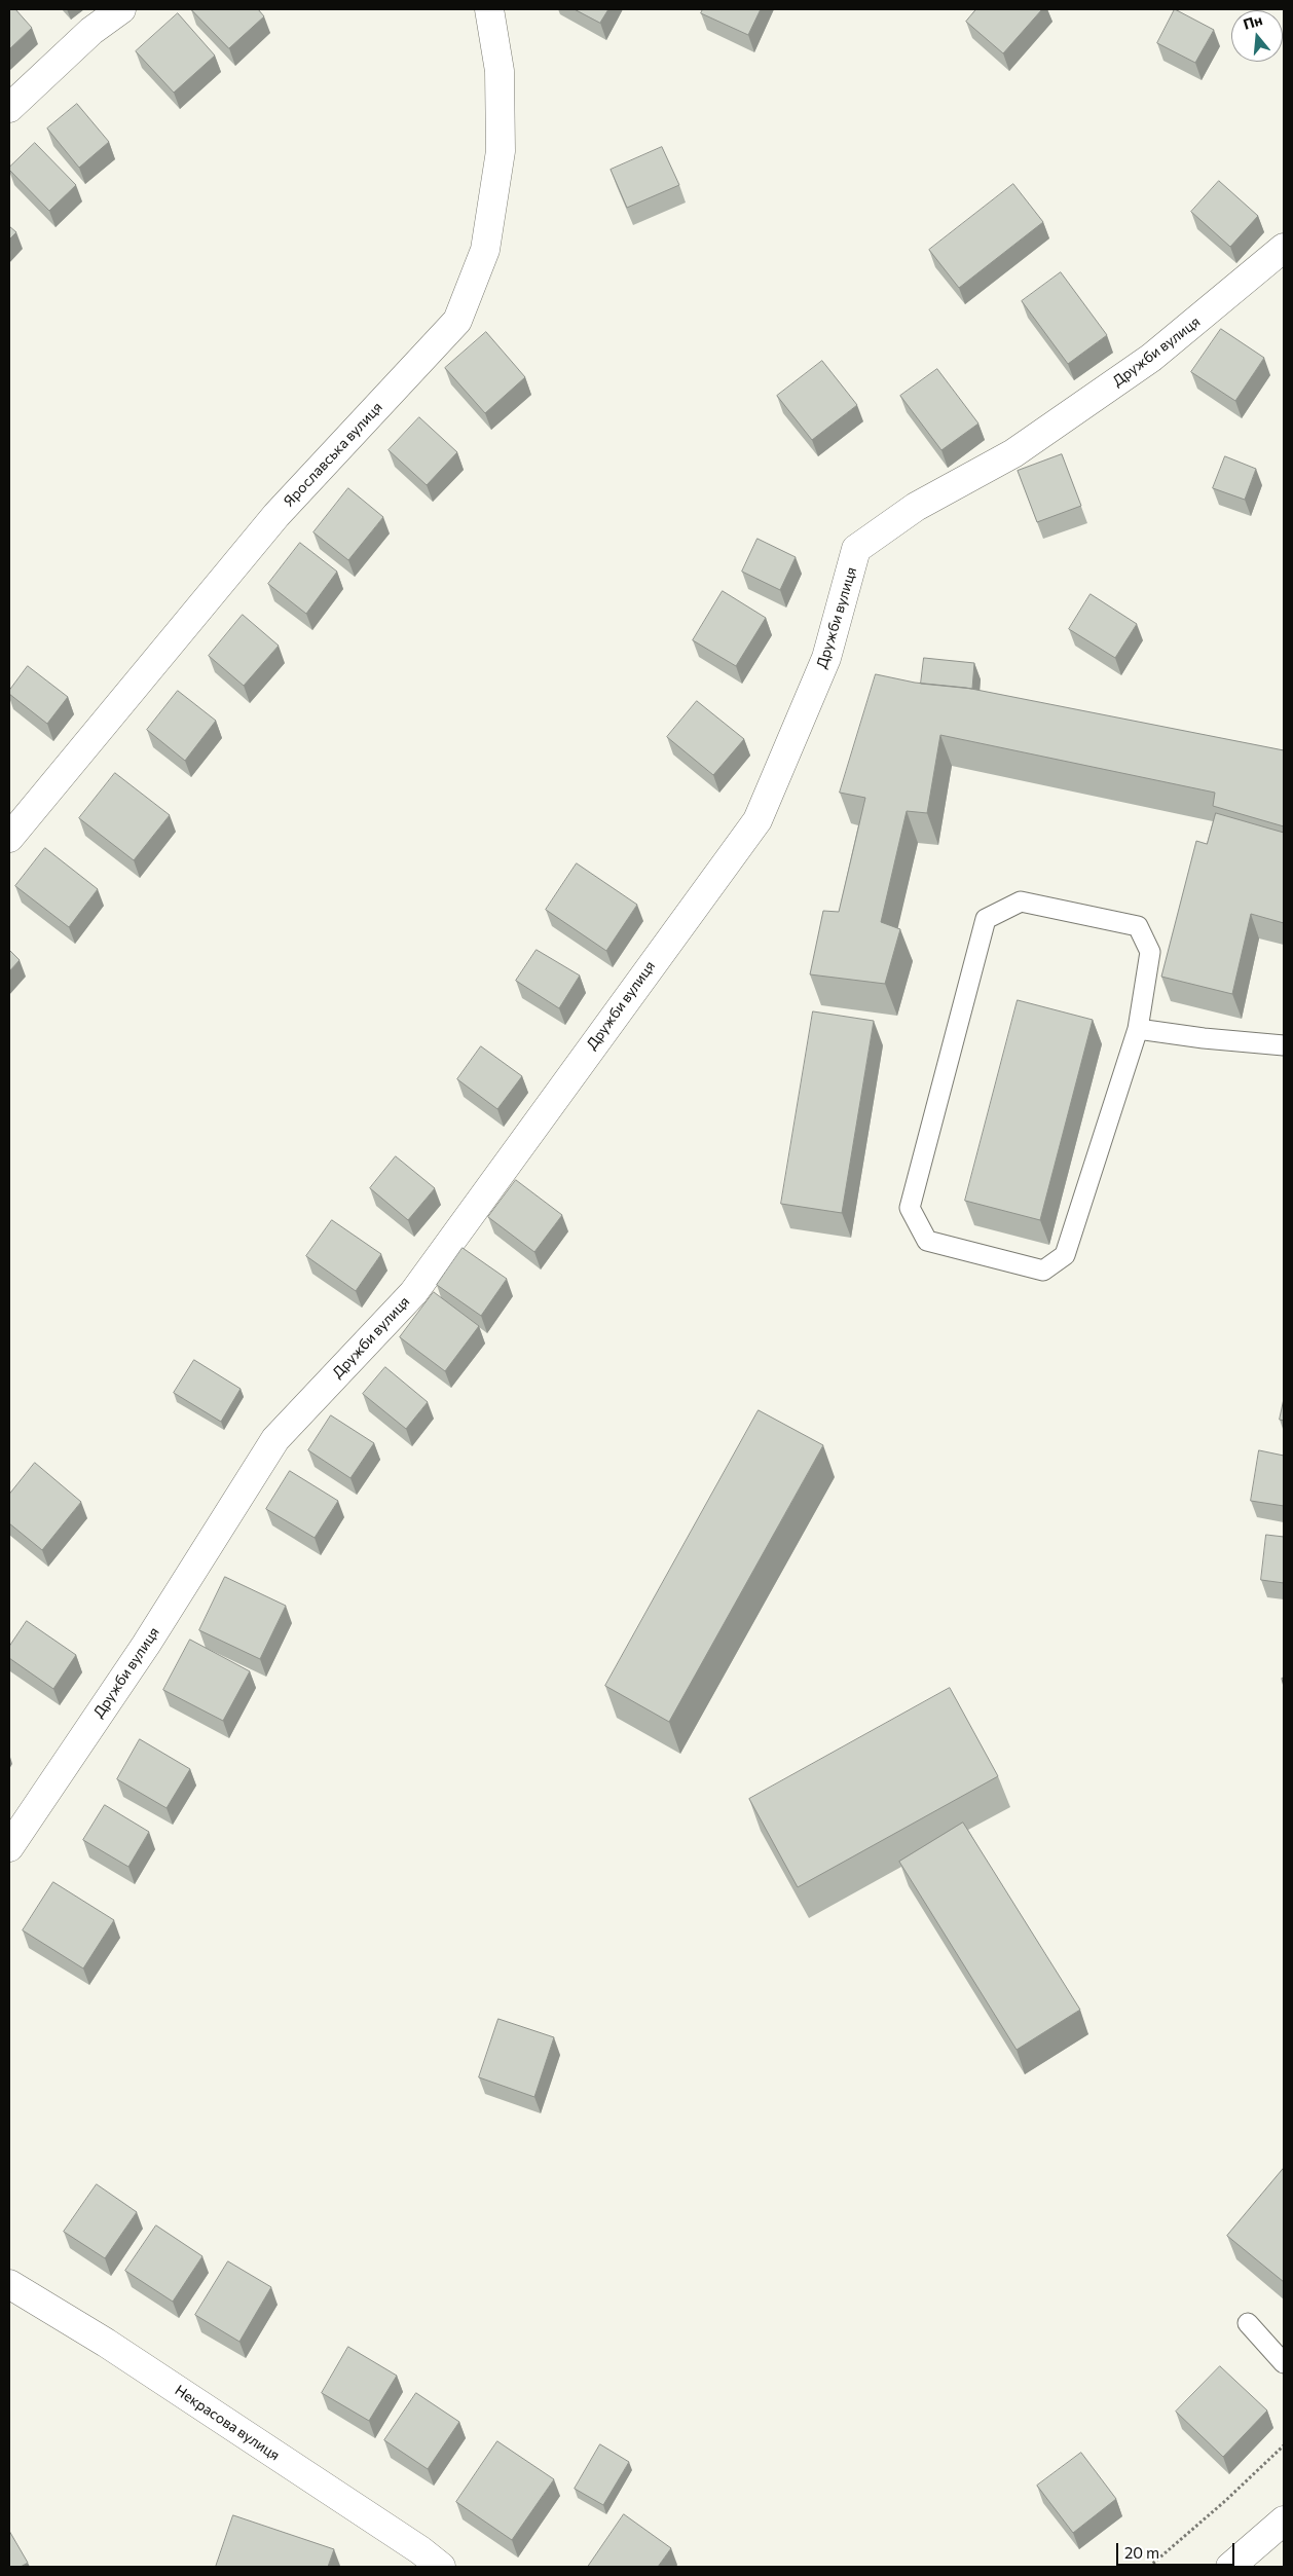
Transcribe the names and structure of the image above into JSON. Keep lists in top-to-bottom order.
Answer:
{
  "streets": {
    "street": ["Дружби вулиця", "Ярославська вулиця", "Некрасова вулиця"]
  },
  "scale_bar": "20 m",
  "north": "top"
}
